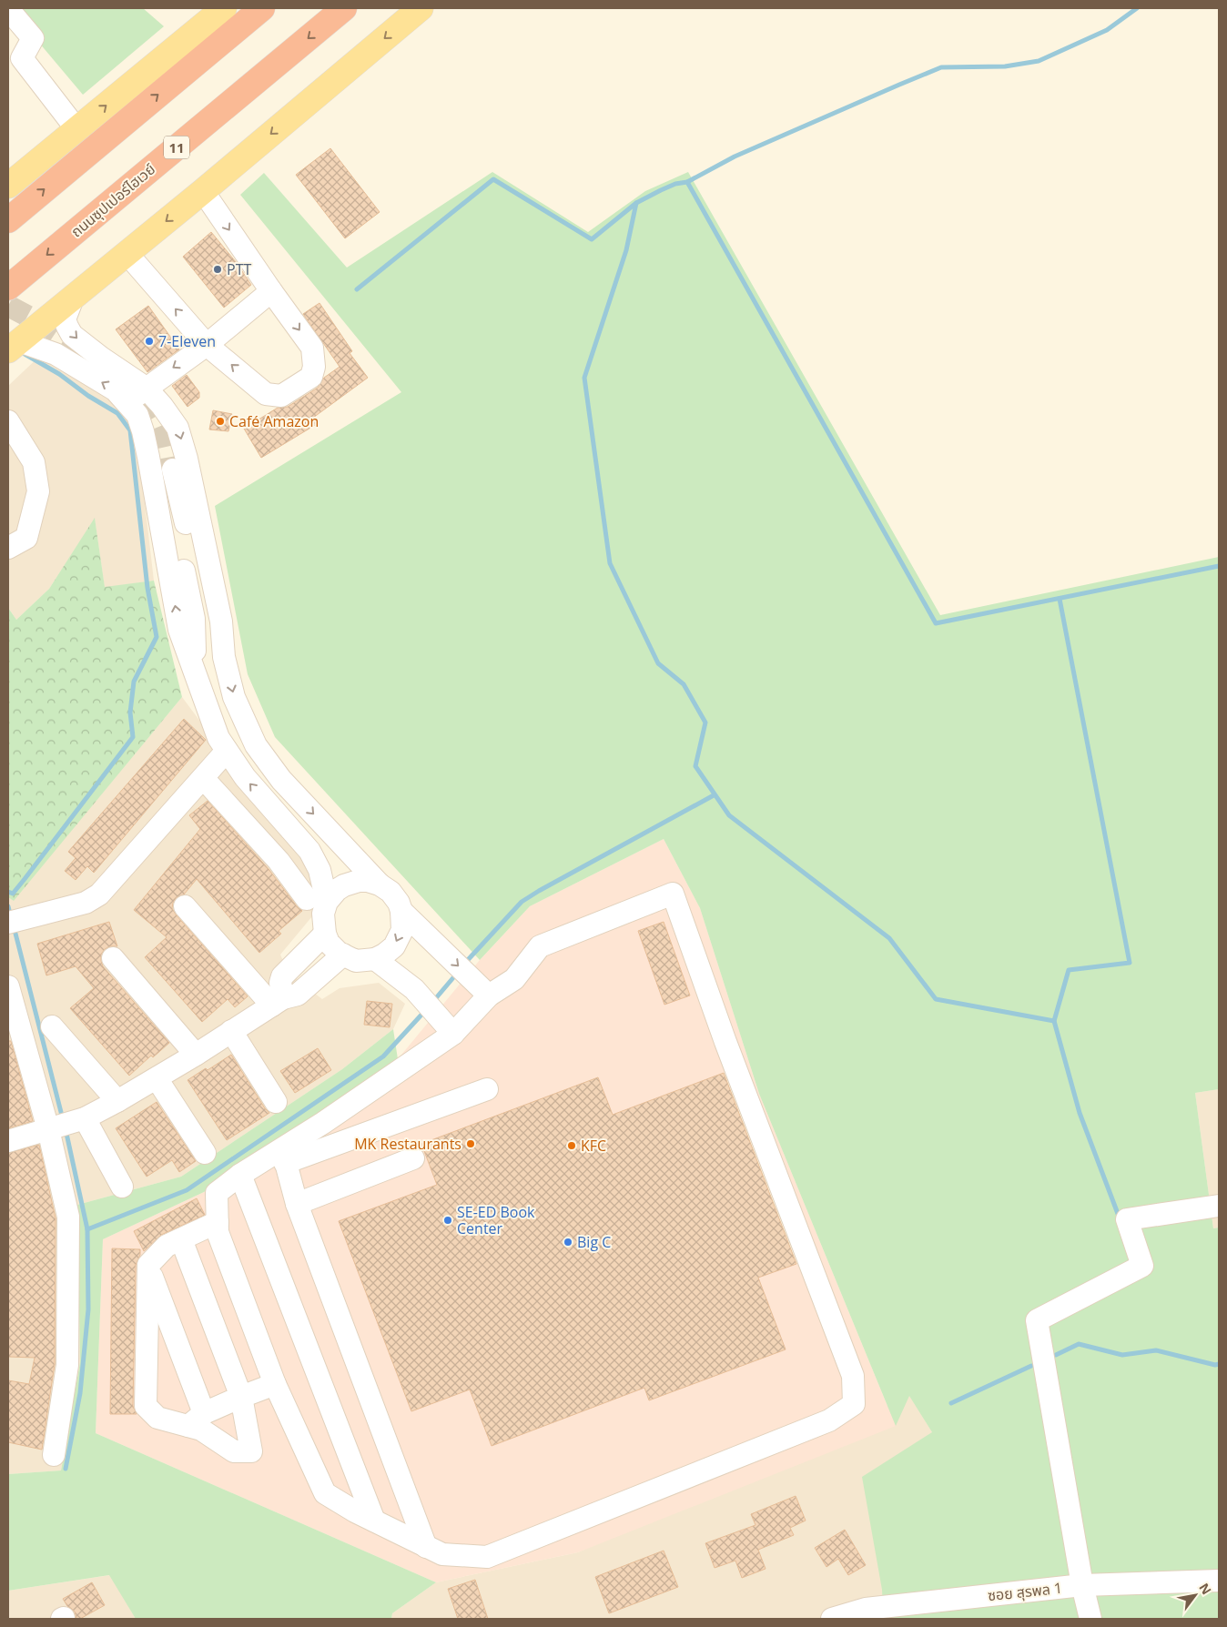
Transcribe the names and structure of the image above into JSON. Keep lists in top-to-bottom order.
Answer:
{
  "streets": {
    "highway": ["11", "ถนนซุปเปอร์ไฮเวย์"],
    "street": ["ซอย สุรพล 1"]
  },
  "places": [
    "PTT",
    "7-Eleven",
    "Café Amazon",
    "MK Restaurants",
    "KFC",
    "SE-ED Book Center",
    "Big C"
  ],
  "north": "top right"
}
